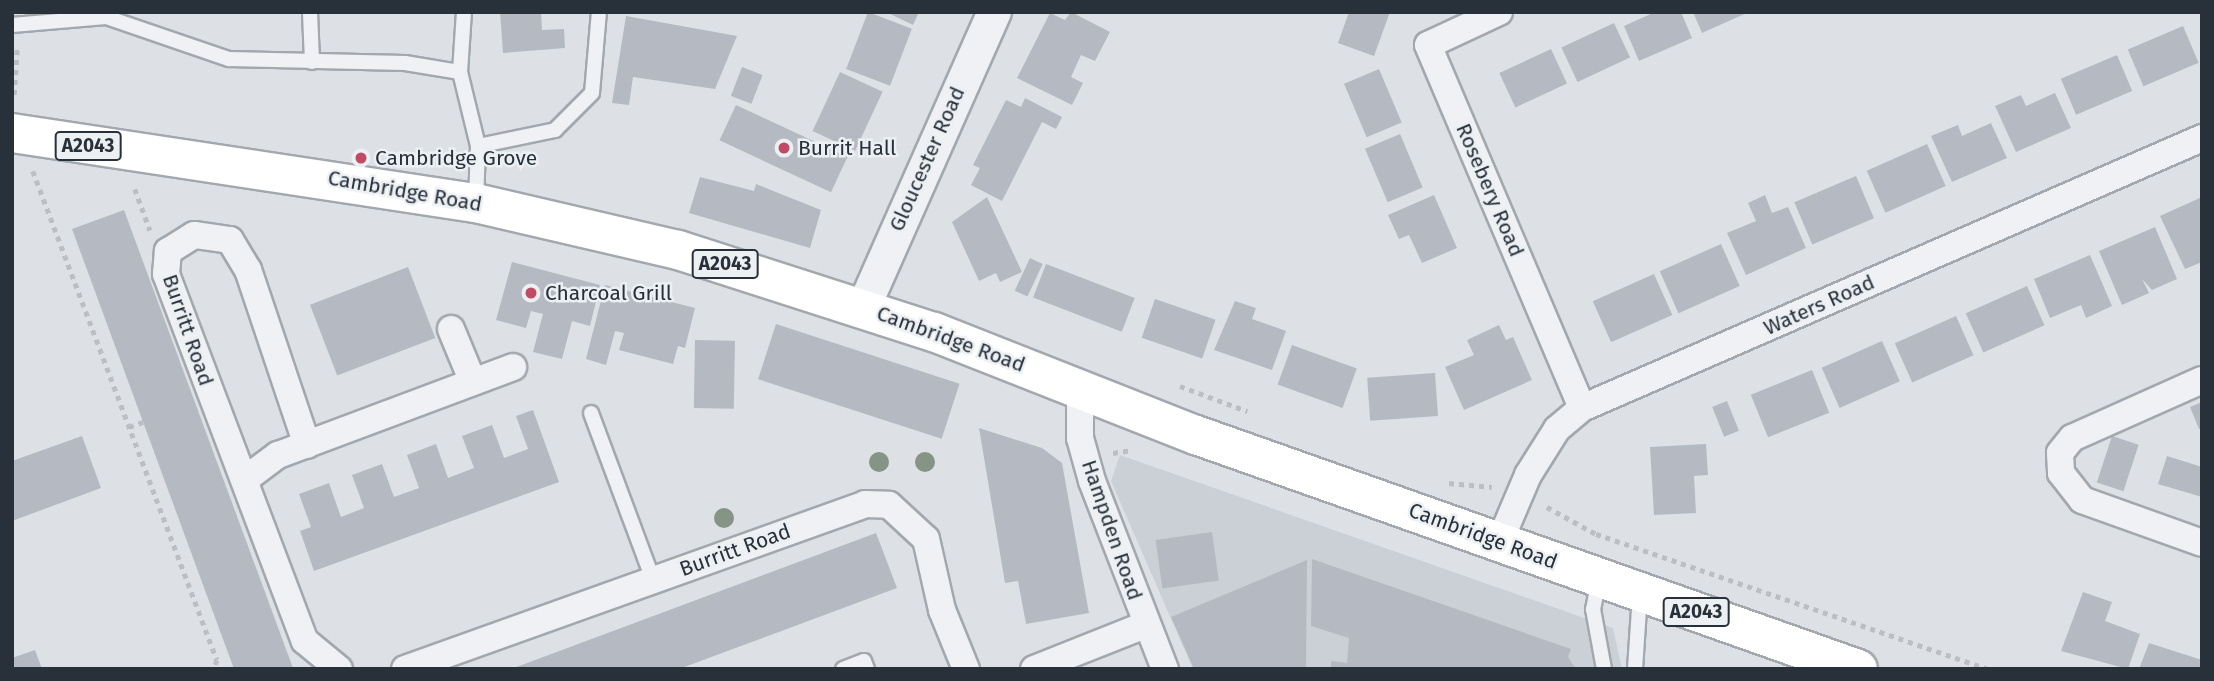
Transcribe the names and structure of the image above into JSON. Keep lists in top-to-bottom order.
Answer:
{
  "streets": {
    "main road": ["A2043", "Cambridge Road"],
    "street": [
      "Gloucester Road",
      "Rosebery Road",
      "Waters Road",
      "Burritt Road",
      "Hampden Road"
    ]
  },
  "crossings": [
    ["Gloucester Road", "Cambridge Road"],
    ["Rosebery Road", "Waters Road"],
    ["Cambridge Road", "Waters Road"],
    ["Cambridge Road", "Hampden Road"]
  ],
  "places": ["Burrit Hall", "Cambridge Grove", "Charcoal Grill"]
}
